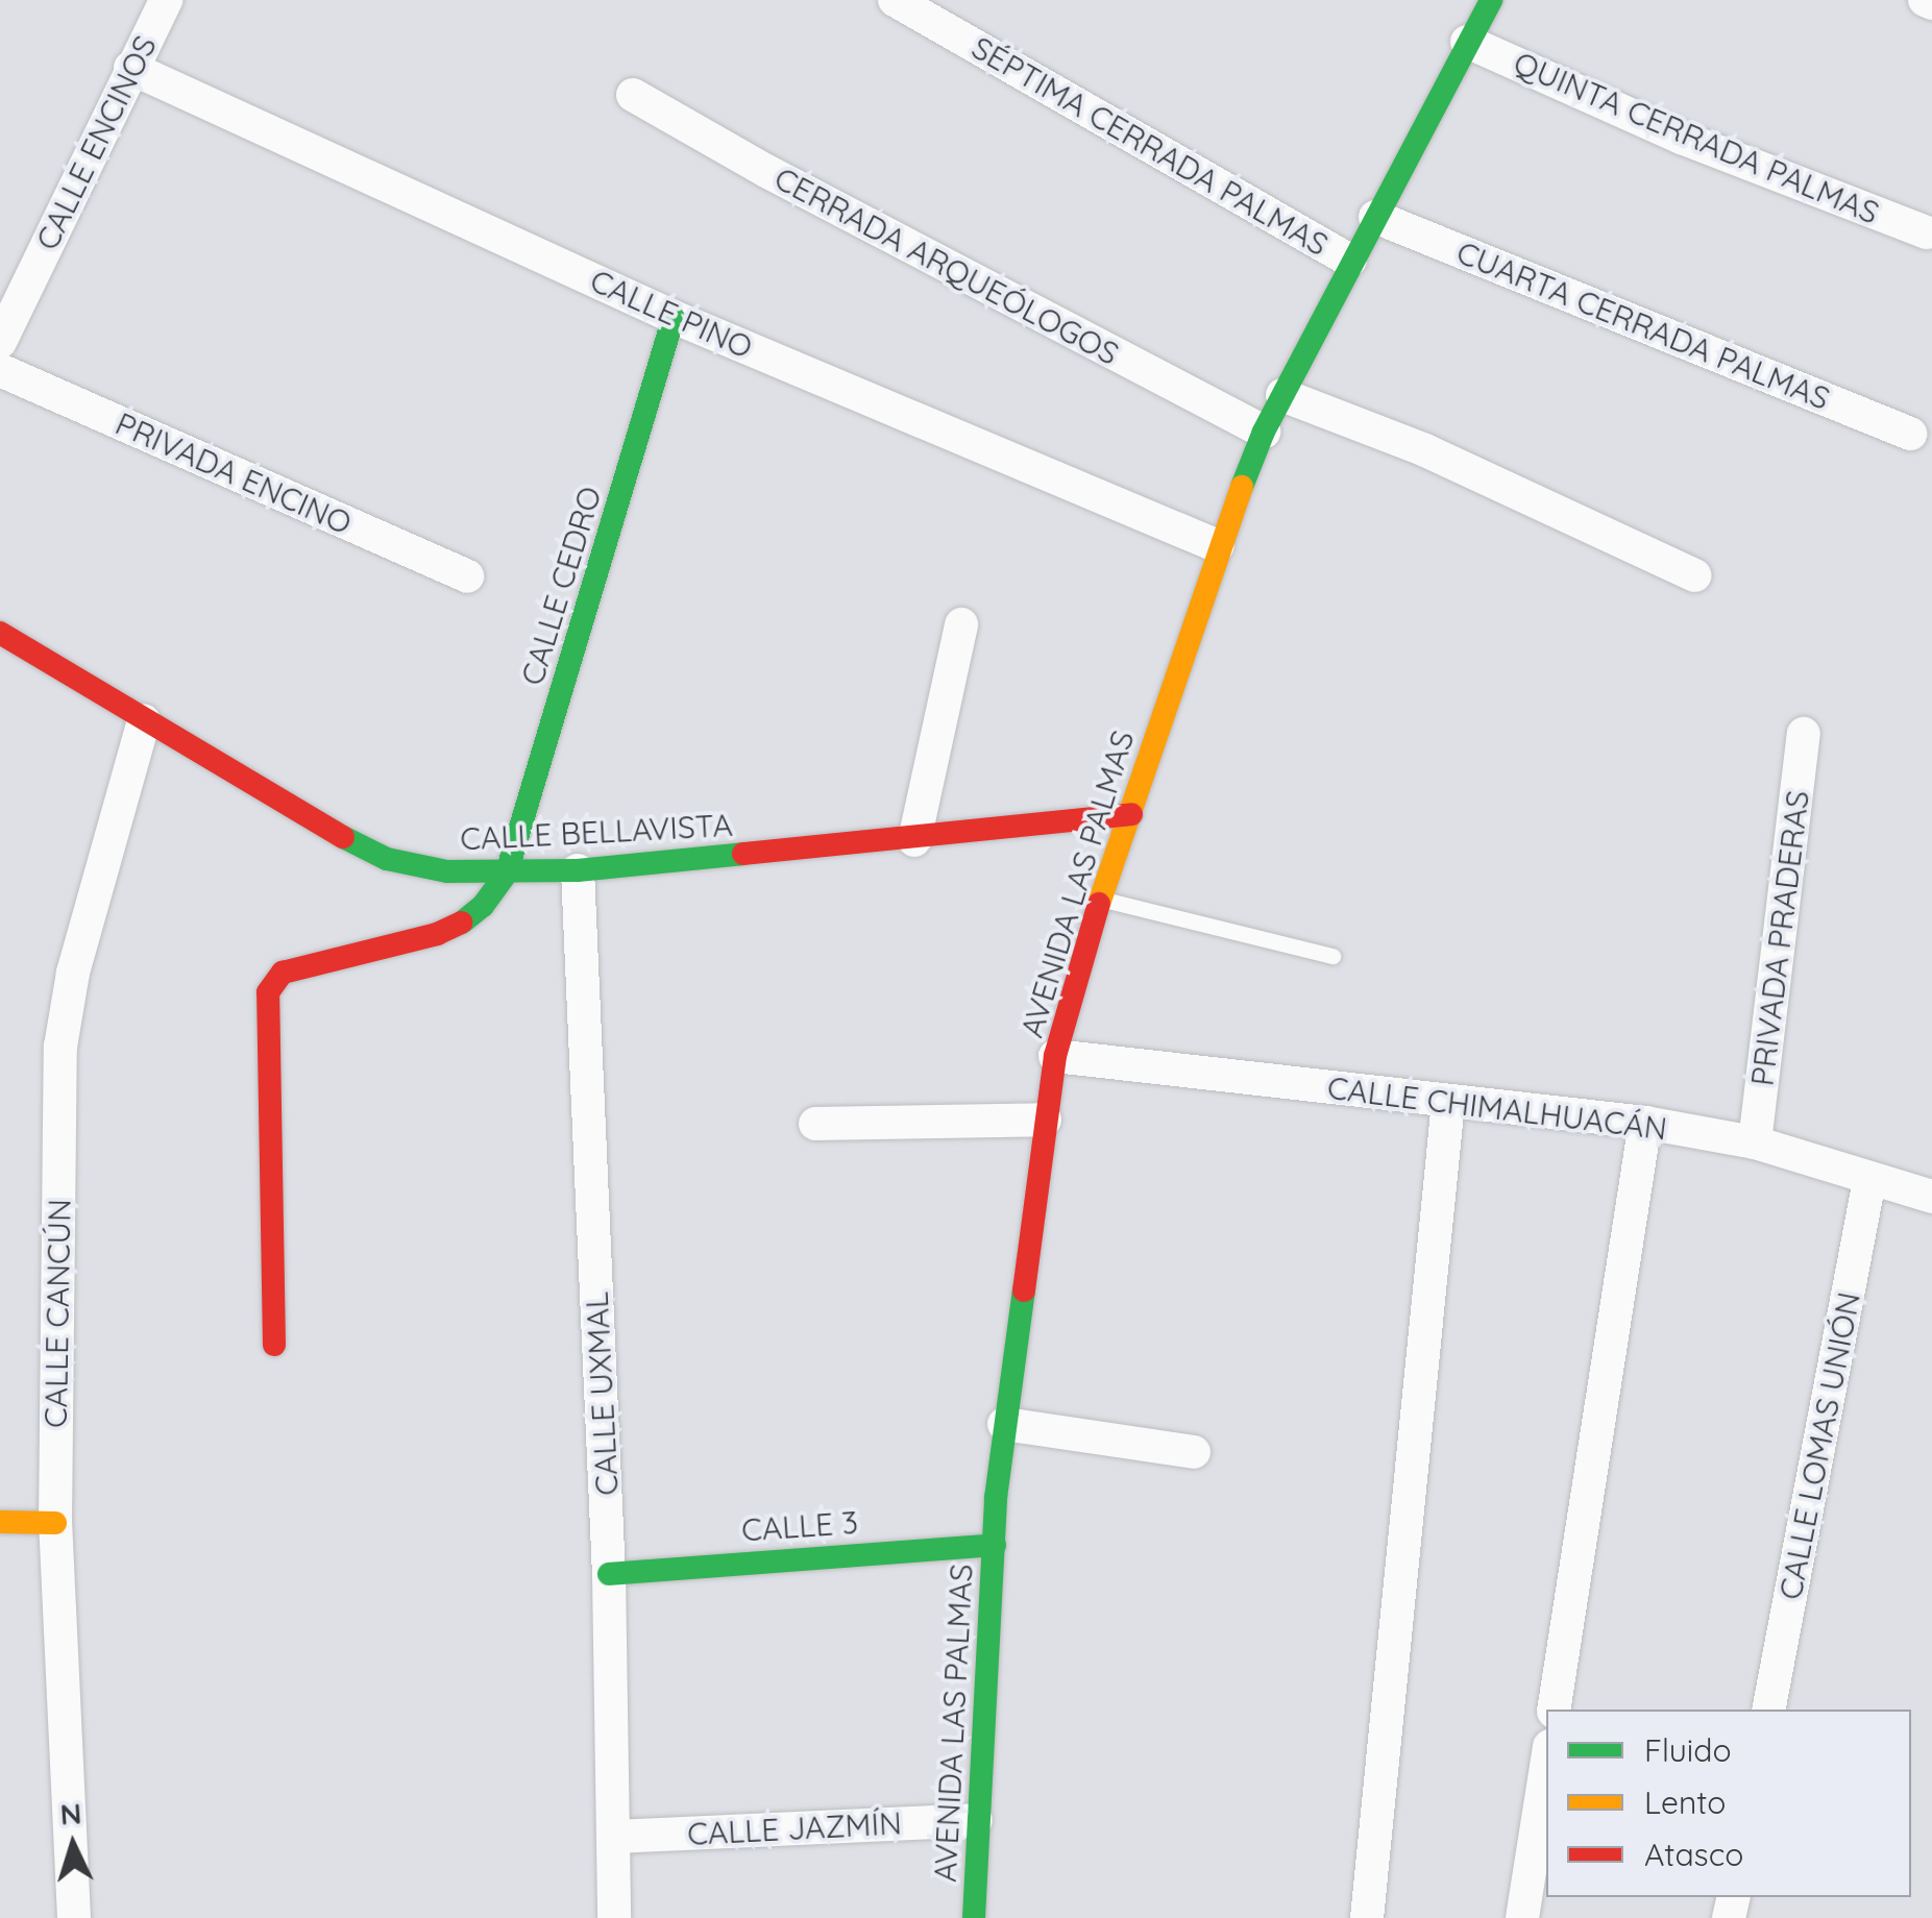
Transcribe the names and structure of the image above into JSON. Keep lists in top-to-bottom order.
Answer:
{
  "streets": {
    "street": [
      "QUINTA CERRADA PALMAS",
      "CALLE ENCINOS",
      "SÉPTIMA CERRADA PALMAS",
      "CERRADA ARQUEÓLOGOS",
      "CALLE PINO",
      "CUARTA CERRADA PALMAS",
      "PRIVADA ENCINO",
      "CALLE CEDRO",
      "CALLE BELLAVISTA",
      "AVENIDA LAS PALMAS",
      "PRIVADA PRADERAS",
      "CALLE CHIMALHUACÁN",
      "CALLE CANCÚN",
      "CALLE UXMAL",
      "CALLE LOMAS UNIÓN",
      "CALLE 3",
      "CALLE JAZMÍN"
    ]
  },
  "crossings": [
    ["QUINTA CERRADA PALMAS", "AVENIDA LAS PALMAS"],
    ["CALLE ENCINOS", "CALLE PINO"],
    ["CALLE ENCINOS", "PRIVADA ENCINO"],
    ["SÉPTIMA CERRADA PALMAS", "AVENIDA LAS PALMAS"],
    ["CERRADA ARQUEÓLOGOS", "AVENIDA LAS PALMAS"],
    ["CALLE PINO", "CALLE CEDRO"],
    ["CALLE PINO", "AVENIDA LAS PALMAS"],
    ["CUARTA CERRADA PALMAS", "AVENIDA LAS PALMAS"],
    ["CALLE CEDRO", "CALLE BELLAVISTA"],
    ["CALLE BELLAVISTA", "AVENIDA LAS PALMAS"],
    ["CALLE BELLAVISTA", "CALLE CANCÚN"],
    ["CALLE BELLAVISTA", "CALLE UXMAL"],
    ["AVENIDA LAS PALMAS", "CALLE CHIMALHUACÁN"],
    ["AVENIDA LAS PALMAS", "CALLE 3"],
    ["AVENIDA LAS PALMAS", "CALLE JAZMÍN"],
    ["PRIVADA PRADERAS", "CALLE CHIMALHUACÁN"],
    ["CALLE CHIMALHUACÁN", "CALLE LOMAS UNIÓN"],
    ["CALLE UXMAL", "CALLE 3"],
    ["CALLE UXMAL", "CALLE JAZMÍN"]
  ],
  "legend": ["Fluido", "Lento", "Atasco"],
  "north": "top"
}
